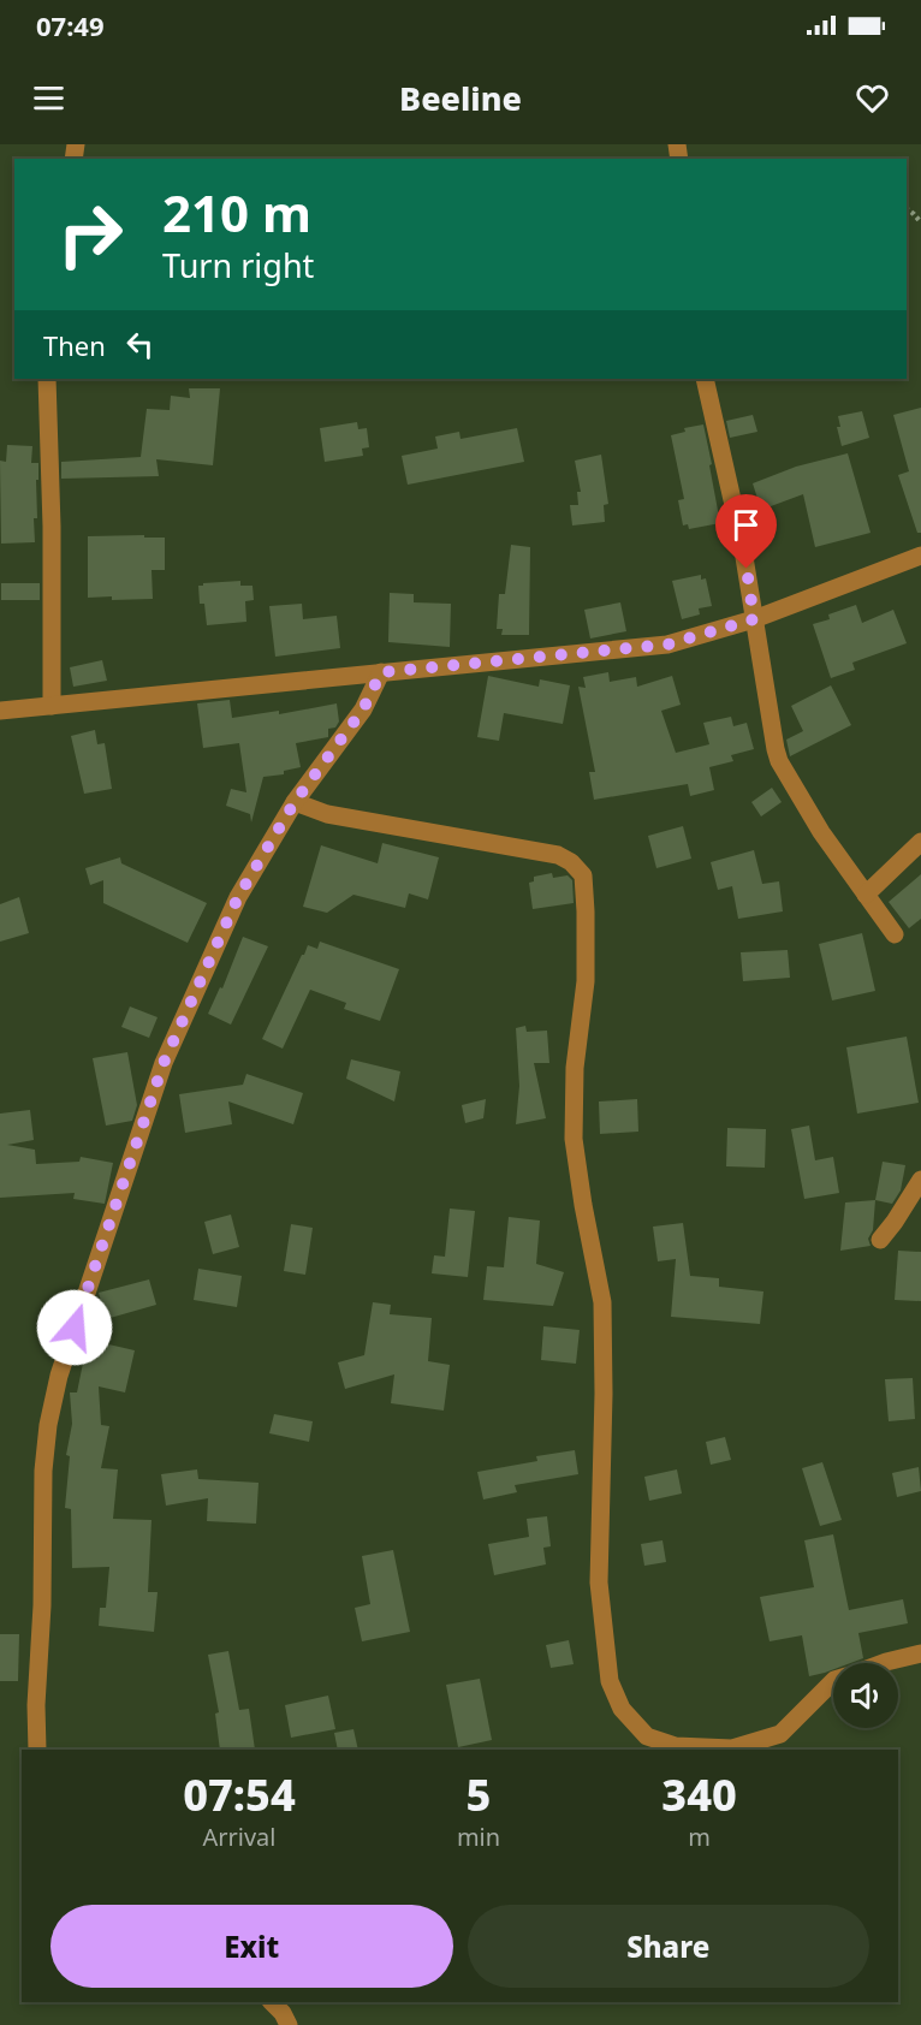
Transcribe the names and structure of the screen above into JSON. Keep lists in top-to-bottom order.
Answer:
{
  "page": {
    "status": "07:49",
    "header": "Beeline",
    "turn": ["210 m", "Turn right"],
    "then": "Then",
    "eta": [
      "07:54",
      "Arrival",
      "5",
      "min",
      "340",
      "m"
    ],
    "buttons": ["Exit", "Share"]
  }
}
